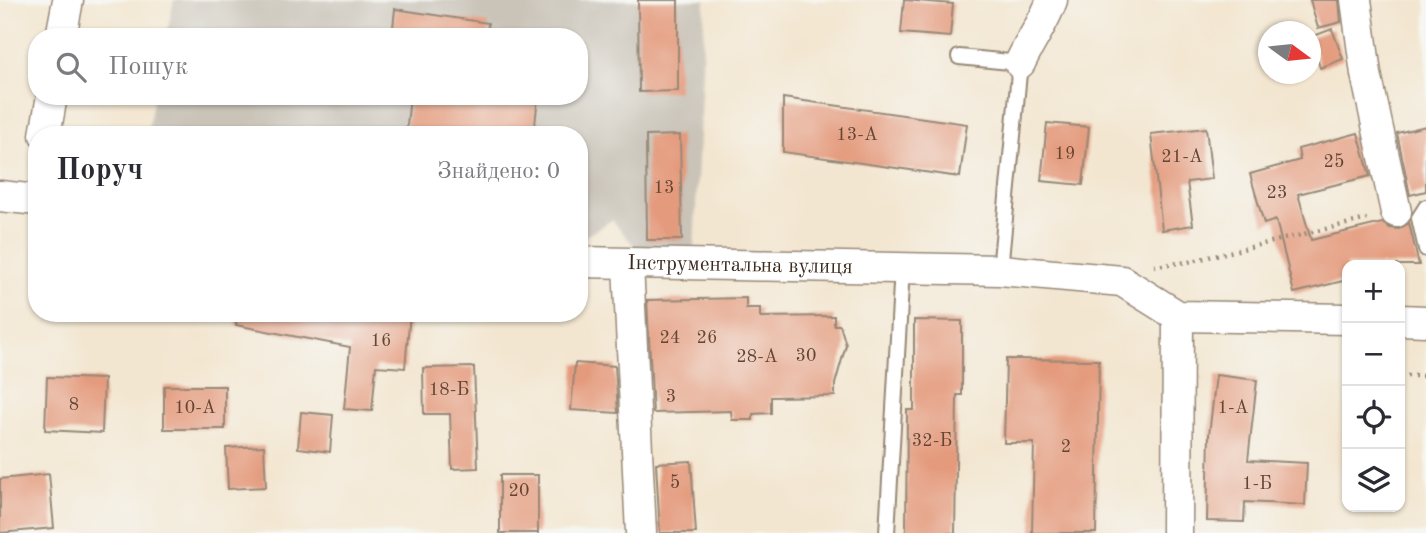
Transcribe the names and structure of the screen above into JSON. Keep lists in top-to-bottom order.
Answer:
{
  "streets": {
    "street": ["Інструментальна вулиця"]
  },
  "house_numbers": [
    "13-А",
    "19",
    "21-А",
    "25",
    "13",
    "23",
    "24",
    "26",
    "16",
    "30",
    "28-А",
    "18-Б",
    "3",
    "8",
    "10-А",
    "1-А",
    "32-Б",
    "2",
    "5",
    "1-Б",
    "20"
  ],
  "north": "right",
  "page": {
    "search": "Пошук",
    "heading": ["Поруч", "Знайдено: 0"],
    "map_buttons": ["+", "−"]
  }
}
